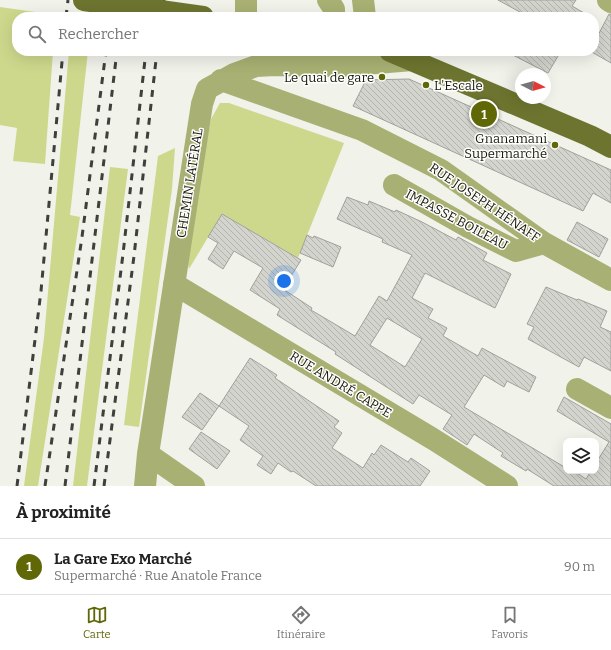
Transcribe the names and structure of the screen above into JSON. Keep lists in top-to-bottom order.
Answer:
{
  "streets": {
    "street": [
      "CHEMIN LATÉRAL",
      "RUE JOSEPH HÉNAFF",
      "IMPASSE BOILEAU",
      "RUE ANDRÉ CAPPE"
    ]
  },
  "crossings": [
    ["CHEMIN LATÉRAL", "RUE JOSEPH HÉNAFF"],
    ["CHEMIN LATÉRAL", "RUE ANDRÉ CAPPE"],
    ["RUE JOSEPH HÉNAFF", "IMPASSE BOILEAU"]
  ],
  "places": ["Le quai de gare", "L'Escale", "Gnanamani Supermarché"],
  "north": "right",
  "page": {
    "search": "Rechercher",
    "pins": "1",
    "heading": "À proximité",
    "list": [
      {
        "mark": "1",
        "name": "La Gare Exo Marché",
        "note": "Supermarché · Rue Anatole France",
        "value": "90 m"
      }
    ],
    "nav": ["Carte", "Itinéraire", "Favoris"]
  }
}
